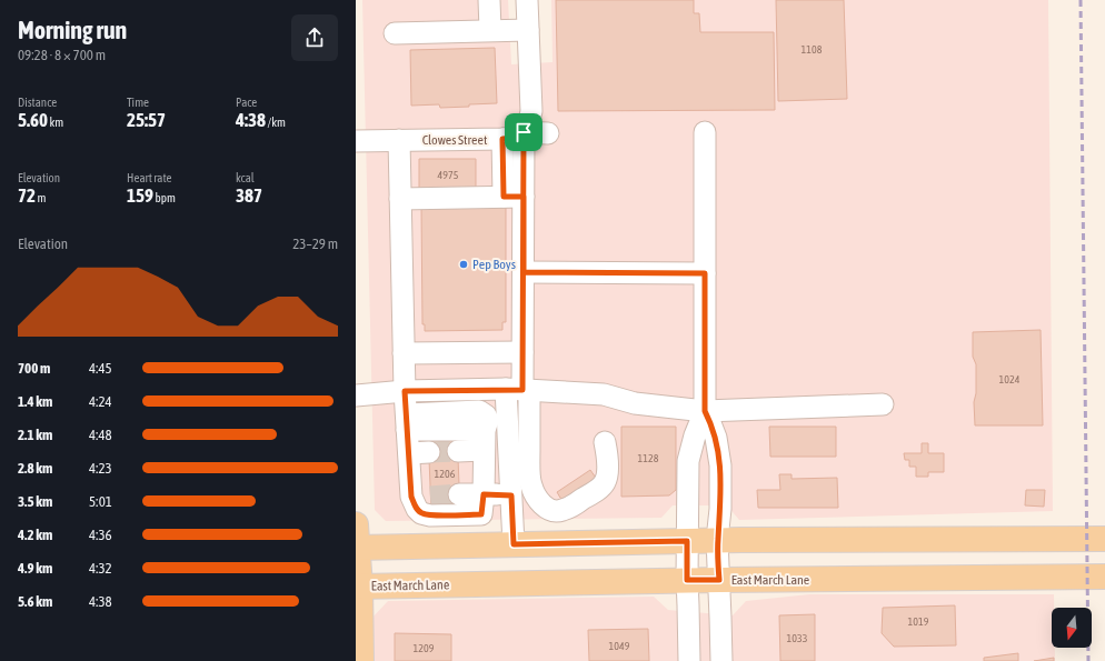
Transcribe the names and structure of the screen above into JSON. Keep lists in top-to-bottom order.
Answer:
{
  "streets": {
    "main road": ["East March Lane"],
    "street": ["Clowes Street"]
  },
  "places": ["Pep Boys"],
  "house_numbers": [
    "1108",
    "4975",
    "1024",
    "1128",
    "1206",
    "1019",
    "1033",
    "1049",
    "1209"
  ],
  "north": "bottom",
  "page": {
    "heading": ["Morning run", "09:28 · 8 × 700 m"],
    "stats": [
      ["Distance", "5.60 km"],
      ["Time", "25:57"],
      ["Pace", "4:38 /km"],
      ["Elevation", "72 m"],
      ["Heart rate", "159 bpm"],
      ["kcal", "387"]
    ],
    "chart": ["Elevation", "23–29 m"],
    "list": [
      {
        "name": "700 m",
        "note": "4:45"
      },
      {
        "name": "1.4 km",
        "note": "4:24"
      },
      {
        "name": "2.1 km",
        "note": "4:48"
      },
      {
        "name": "2.8 km",
        "note": "4:23"
      },
      {
        "name": "3.5 km",
        "note": "5:01"
      },
      {
        "name": "4.2 km",
        "note": "4:36"
      },
      {
        "name": "4.9 km",
        "note": "4:32"
      },
      {
        "name": "5.6 km",
        "note": "4:38"
      }
    ]
  }
}
